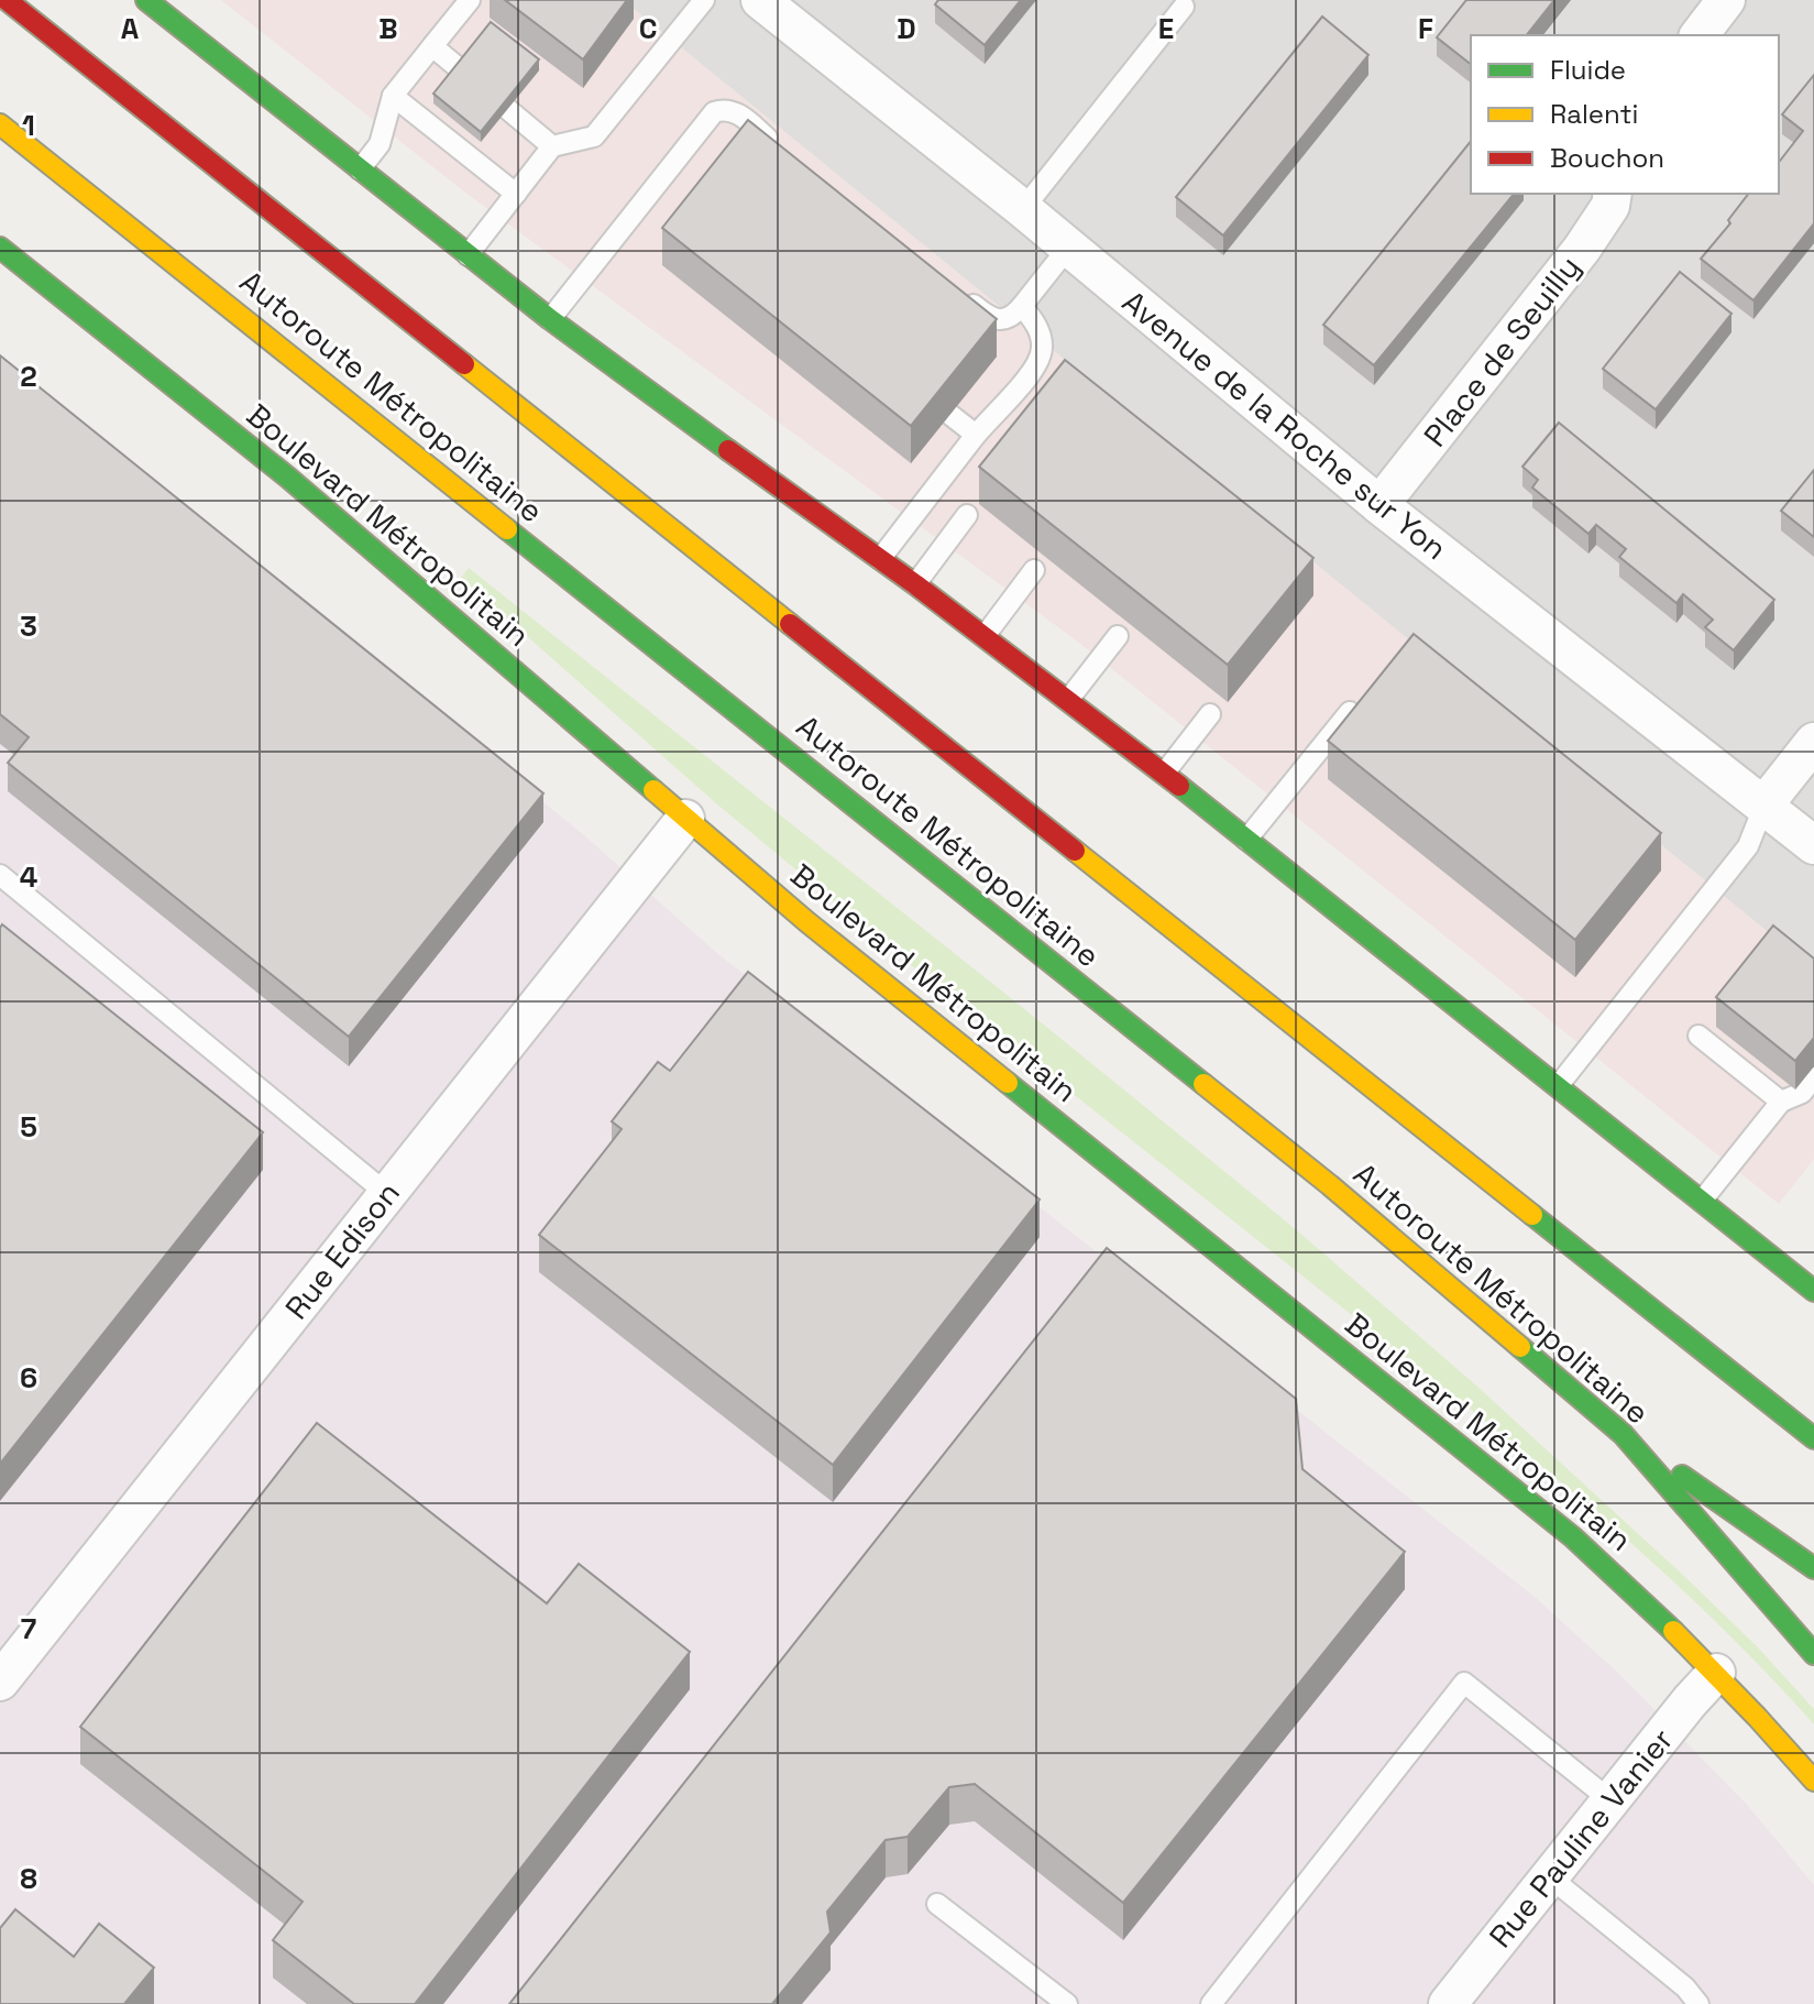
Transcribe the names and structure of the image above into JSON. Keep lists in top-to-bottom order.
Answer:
{
  "streets": {
    "main road": ["Autoroute Métropolitaine", "Boulevard Métropolitain"],
    "street": [
      "Place de Seuilly",
      "Avenue de la Roche sur Yon",
      "Rue Edison",
      "Rue Pauline Vanier"
    ]
  },
  "crossings": [
    ["Place de Seuilly", "Avenue de la Roche sur Yon"],
    ["Boulevard Métropolitain", "Rue Edison"],
    ["Boulevard Métropolitain", "Rue Pauline Vanier"]
  ],
  "legend": ["Fluide", "Ralenti", "Bouchon"],
  "grid": {
    "columns": [
      "A",
      "B",
      "C",
      "D",
      "E",
      "F"
    ],
    "rows": [
      "1",
      "2",
      "3",
      "4",
      "5",
      "6",
      "7",
      "8"
    ]
  }
}
